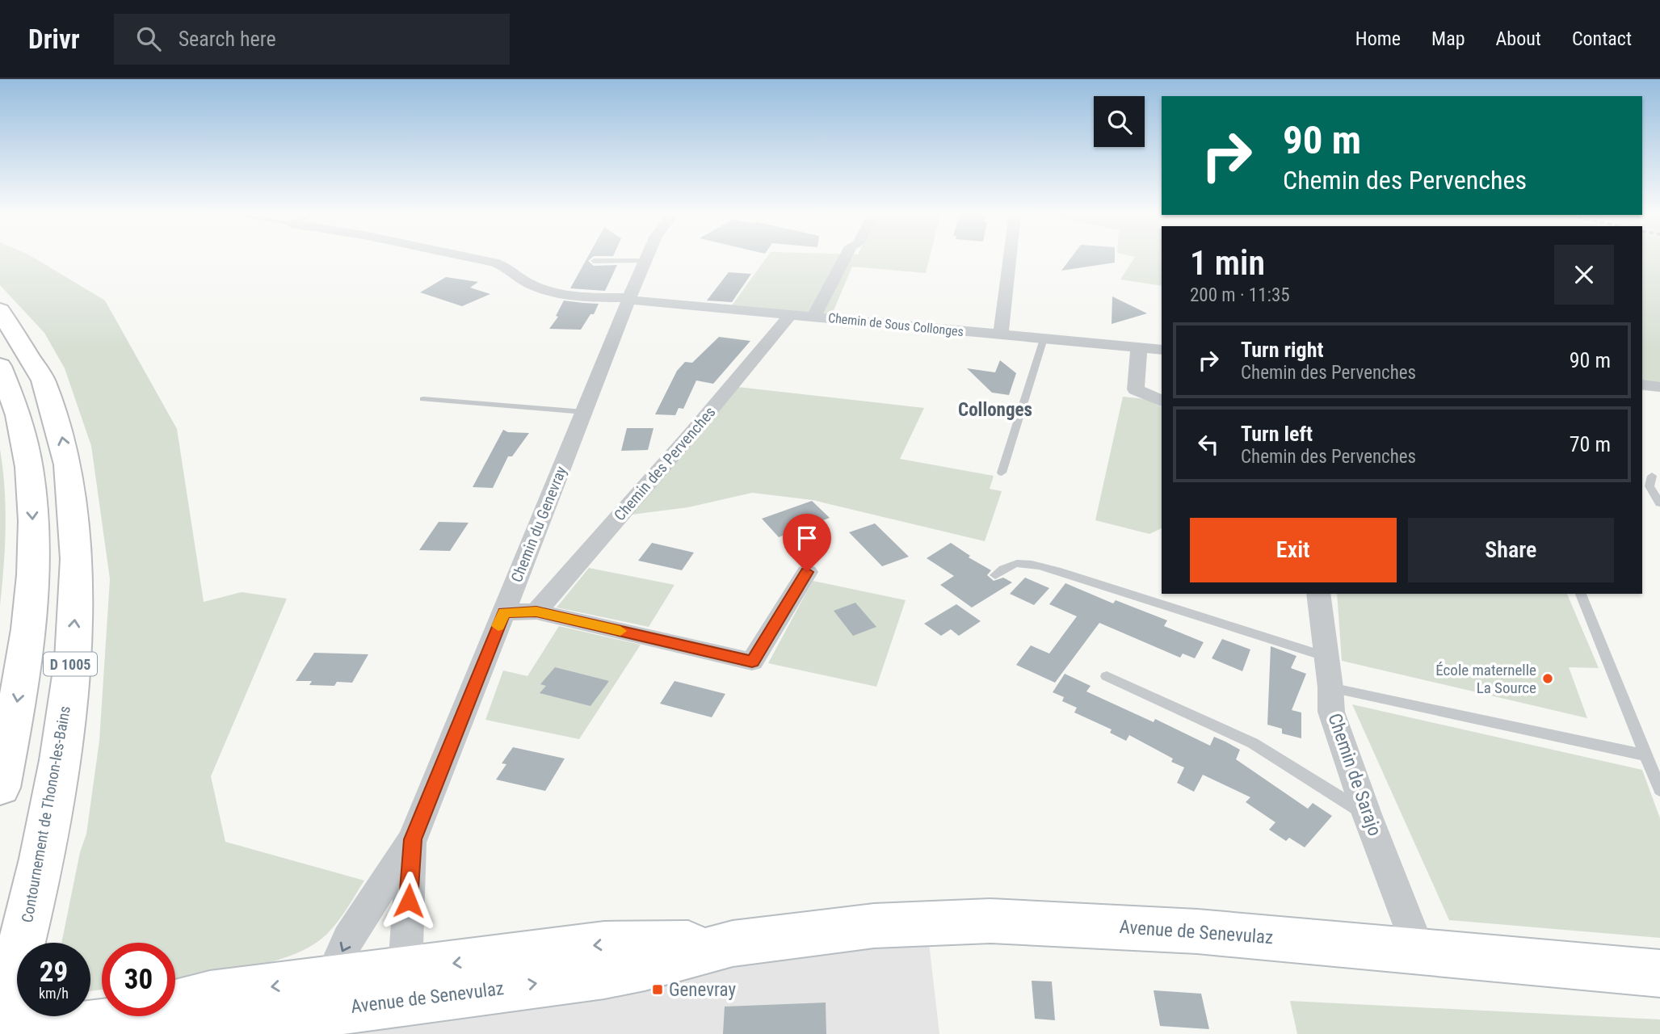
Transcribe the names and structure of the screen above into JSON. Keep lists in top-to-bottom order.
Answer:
{
  "streets": {
    "main road": ["D 1005", "Contournement de Thonon-les-Bains", "Avenue de Senevulaz"],
    "street": [
      "Chemin de Sous Collonges",
      "Chemin des Pervenches",
      "Chemin du Genevray",
      "Chemin de Sarajo"
    ]
  },
  "crossings": [
    ["Chemin de Sous Collonges", "Chemin des Pervenches"],
    ["Chemin de Sous Collonges", "Chemin du Genevray"],
    ["Chemin du Genevray", "Avenue de Senevulaz"],
    ["Chemin de Sarajo", "Avenue de Senevulaz"]
  ],
  "districts": ["Collonges"],
  "places": {
    "other": ["École maternelle La Source"],
    "transit": ["Genevray"]
  },
  "page": {
    "header": "Drivr",
    "search": "Search here",
    "nav": [
      "Home",
      "Map",
      "About",
      "Contact"
    ],
    "turn": ["90 m", "Chemin des Pervenches"],
    "heading": ["1 min", "200 m · 11:35"],
    "list": [
      {
        "name": "Turn right",
        "note": "Chemin des Pervenches",
        "value": "90 m"
      },
      {
        "name": "Turn left",
        "note": "Chemin des Pervenches",
        "value": "70 m"
      }
    ],
    "buttons": ["Exit", "Share"],
    "speed": "29 km/h",
    "limit": "30"
  }
}
